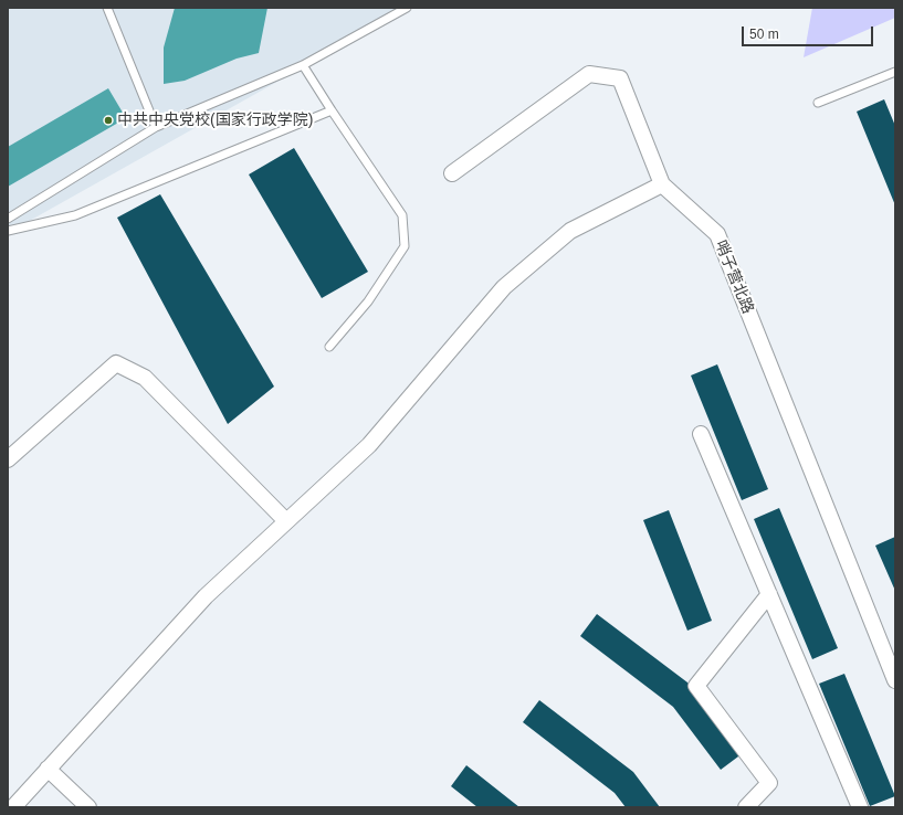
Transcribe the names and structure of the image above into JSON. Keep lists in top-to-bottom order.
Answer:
{
  "streets": {
    "street": ["哨子营北路"]
  },
  "places": ["中共中央党校(国家行政学院)"],
  "scale_bar": "50 m"
}
